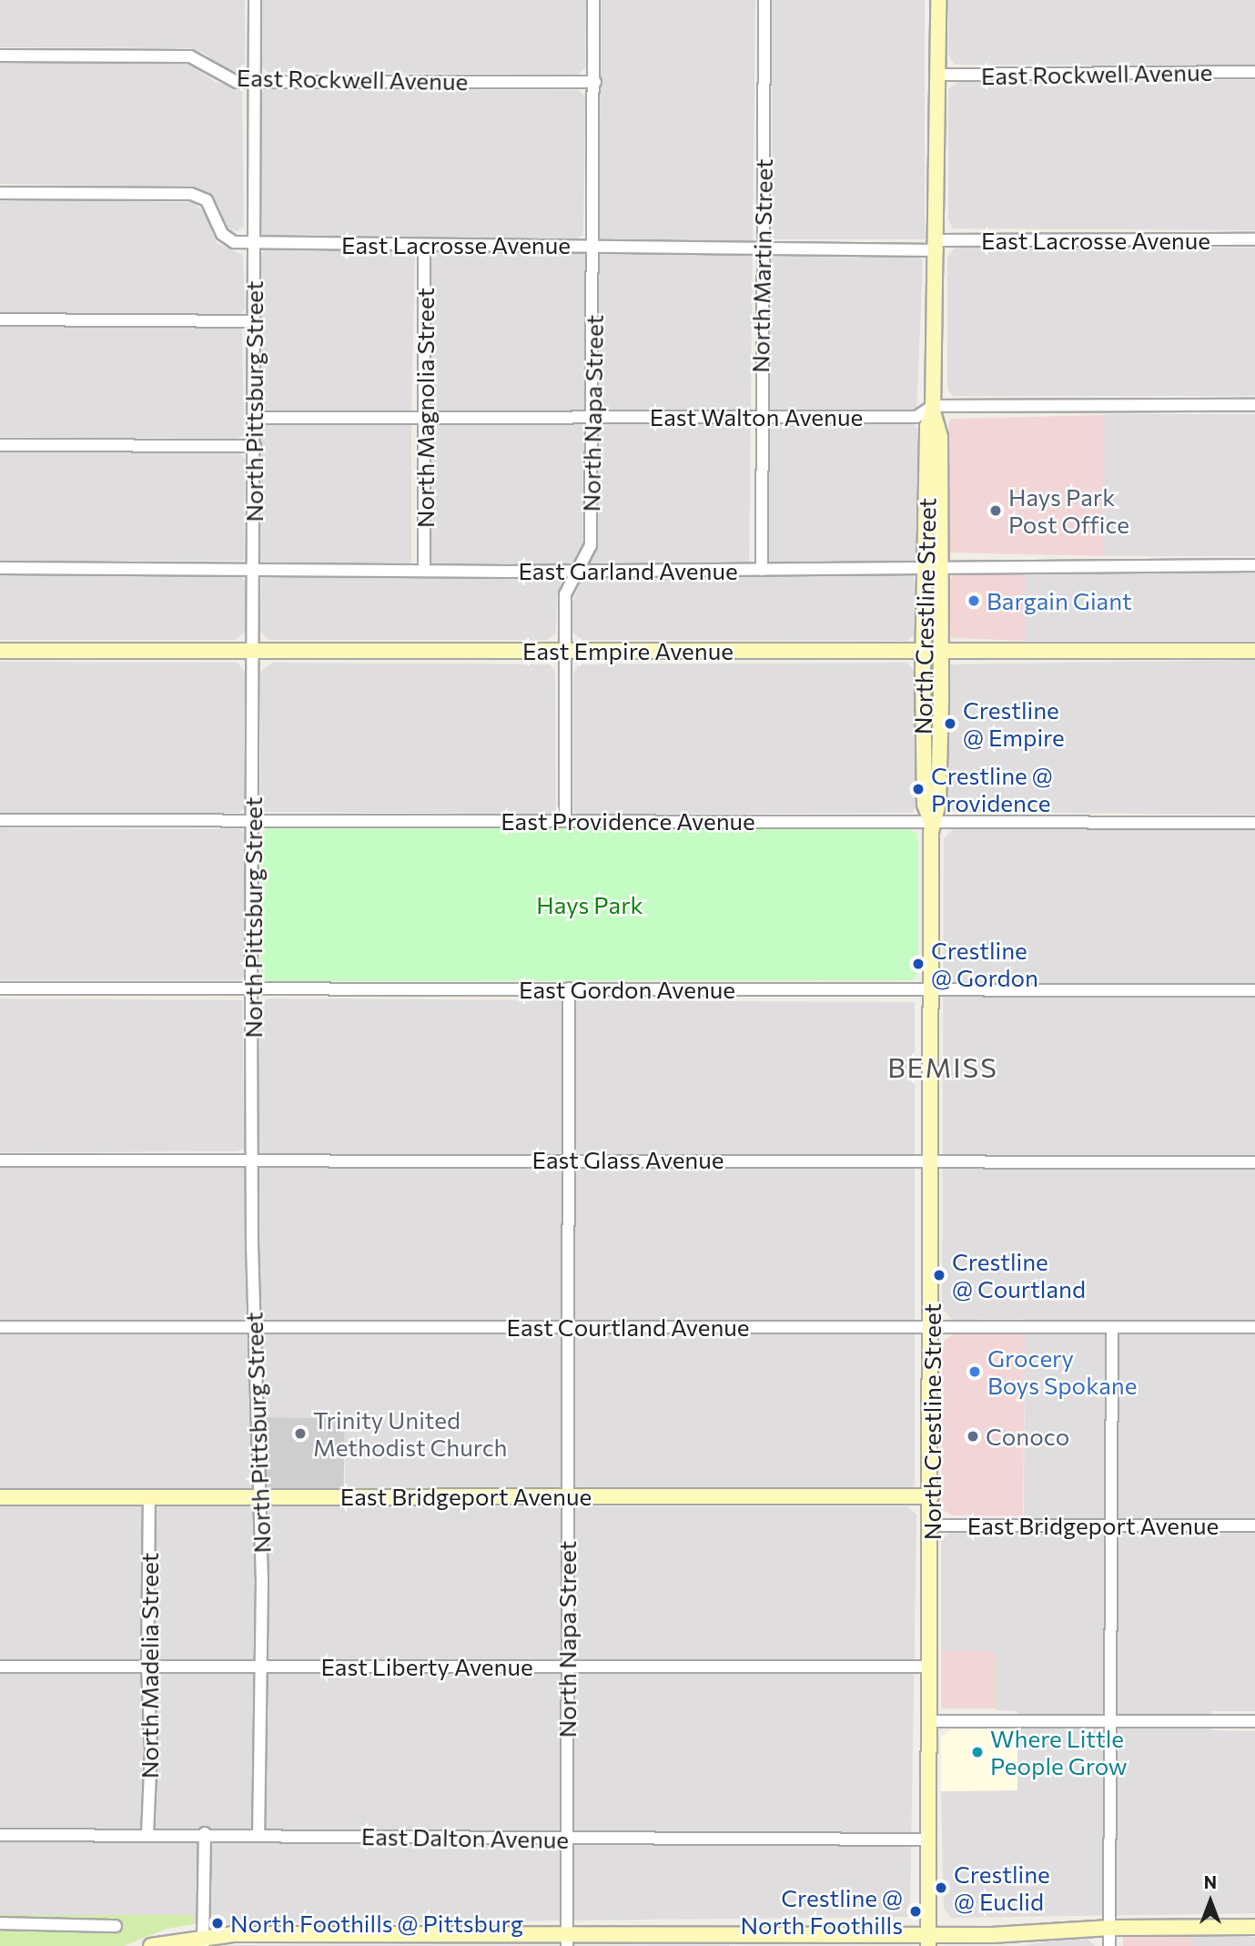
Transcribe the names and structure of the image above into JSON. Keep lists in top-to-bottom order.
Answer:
{
  "streets": {
    "main road": ["North Crestline Street", "East Empire Avenue", "East Bridgeport Avenue"],
    "street": [
      "East Rockwell Avenue",
      "East Lacrosse Avenue",
      "North Martin Street",
      "North Pittsburg Street",
      "North Magnolia Street",
      "North Napa Street",
      "East Walton Avenue",
      "East Garland Avenue",
      "East Providence Avenue",
      "East Gordon Avenue",
      "East Glass Avenue",
      "East Courtland Avenue",
      "North Madelia Street",
      "East Liberty Avenue",
      "East Dalton Avenue"
    ]
  },
  "crossings": [
    ["East Rockwell Avenue", "North Pittsburg Street"],
    ["East Rockwell Avenue", "North Napa Street"],
    ["East Rockwell Avenue", "North Crestline Street"],
    ["East Lacrosse Avenue", "North Martin Street"],
    ["East Lacrosse Avenue", "North Pittsburg Street"],
    ["East Lacrosse Avenue", "North Magnolia Street"],
    ["East Lacrosse Avenue", "North Napa Street"],
    ["East Lacrosse Avenue", "North Crestline Street"],
    ["North Martin Street", "East Walton Avenue"],
    ["North Martin Street", "East Garland Avenue"],
    ["North Pittsburg Street", "East Walton Avenue"],
    ["North Pittsburg Street", "East Garland Avenue"],
    ["North Pittsburg Street", "East Empire Avenue"],
    ["North Pittsburg Street", "East Providence Avenue"],
    ["North Pittsburg Street", "East Gordon Avenue"],
    ["North Pittsburg Street", "East Glass Avenue"],
    ["North Pittsburg Street", "East Courtland Avenue"],
    ["North Pittsburg Street", "East Bridgeport Avenue"],
    ["North Pittsburg Street", "East Liberty Avenue"],
    ["North Pittsburg Street", "East Dalton Avenue"],
    ["North Magnolia Street", "East Walton Avenue"],
    ["North Magnolia Street", "East Garland Avenue"],
    ["North Napa Street", "East Walton Avenue"],
    ["North Napa Street", "East Garland Avenue"],
    ["North Napa Street", "East Empire Avenue"],
    ["North Napa Street", "East Providence Avenue"],
    ["North Napa Street", "East Gordon Avenue"],
    ["North Napa Street", "East Glass Avenue"],
    ["North Napa Street", "East Courtland Avenue"],
    ["North Napa Street", "East Bridgeport Avenue"],
    ["North Napa Street", "East Liberty Avenue"],
    ["North Napa Street", "East Dalton Avenue"],
    ["East Walton Avenue", "North Crestline Street"],
    ["East Garland Avenue", "North Crestline Street"],
    ["North Crestline Street", "East Empire Avenue"],
    ["North Crestline Street", "East Providence Avenue"],
    ["North Crestline Street", "East Gordon Avenue"],
    ["North Crestline Street", "East Glass Avenue"],
    ["North Crestline Street", "East Courtland Avenue"],
    ["North Crestline Street", "East Bridgeport Avenue"],
    ["North Crestline Street", "East Liberty Avenue"],
    ["North Crestline Street", "East Dalton Avenue"],
    ["East Bridgeport Avenue", "North Madelia Street"],
    ["North Madelia Street", "East Liberty Avenue"],
    ["North Madelia Street", "East Dalton Avenue"]
  ],
  "districts": ["BEMISS"],
  "parks": ["Hays Park"],
  "places": [
    "Hays Park Post Office",
    "Bargain Giant",
    "Crestline @ Empire",
    "Crestline @ Providence",
    "Crestline @ Gordon",
    "Crestline @ Courtland",
    "Grocery Boys Spokane",
    "Trinity United Methodist Church",
    "Conoco",
    "Where Little People Grow",
    "Crestline @ Euclid",
    "Crestline @ North Foothills",
    "North Foothills @ Pittsburg"
  ],
  "north": "top"
}
